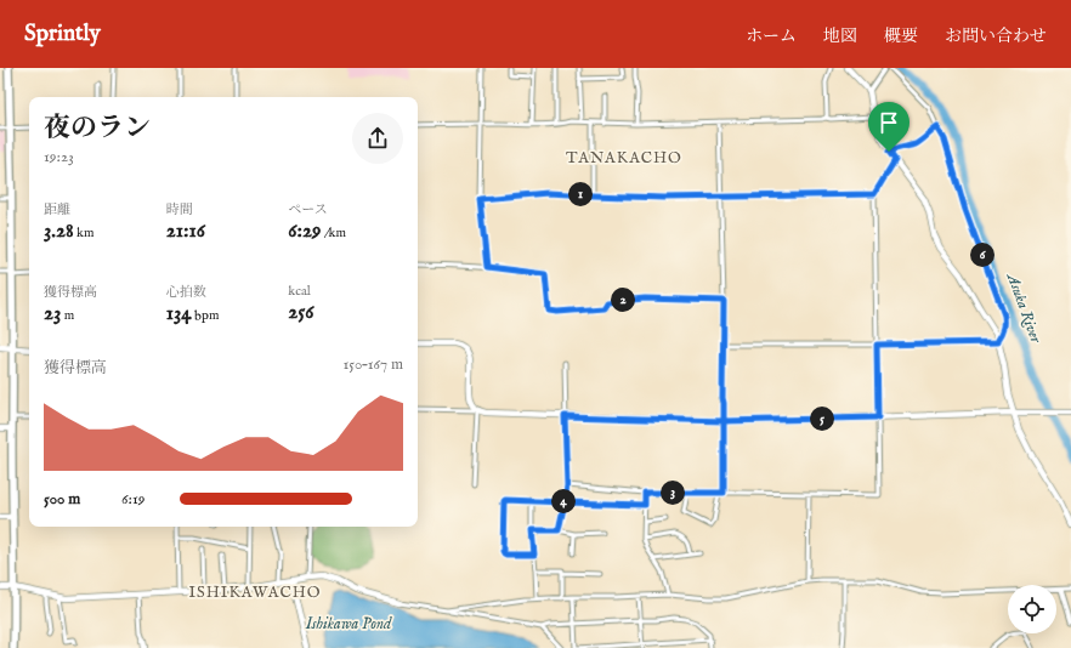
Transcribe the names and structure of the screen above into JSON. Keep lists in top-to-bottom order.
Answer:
{
  "districts": ["TANAKACHO", "ISHIKAWACHO"],
  "water": ["Asuka River", "Ishikawa Pond"],
  "page": {
    "header": "Sprintly",
    "nav": [
      "ホーム",
      "地図",
      "概要",
      "お問い合わせ"
    ],
    "heading": ["夜のラン", "19:23"],
    "stats": [
      ["距離", "3.28 km"],
      ["時間", "21:16"],
      ["ペース", "6:29 /km"],
      ["獲得標高", "23 m"],
      ["心拍数", "134 bpm"],
      ["kcal", "256"]
    ],
    "pins": [
      "1",
      "6",
      "2",
      "5",
      "3",
      "4"
    ],
    "chart": ["獲得標高", "150–167 m"],
    "list": [
      {
        "name": "500 m",
        "note": "6:19"
      }
    ]
  }
}
